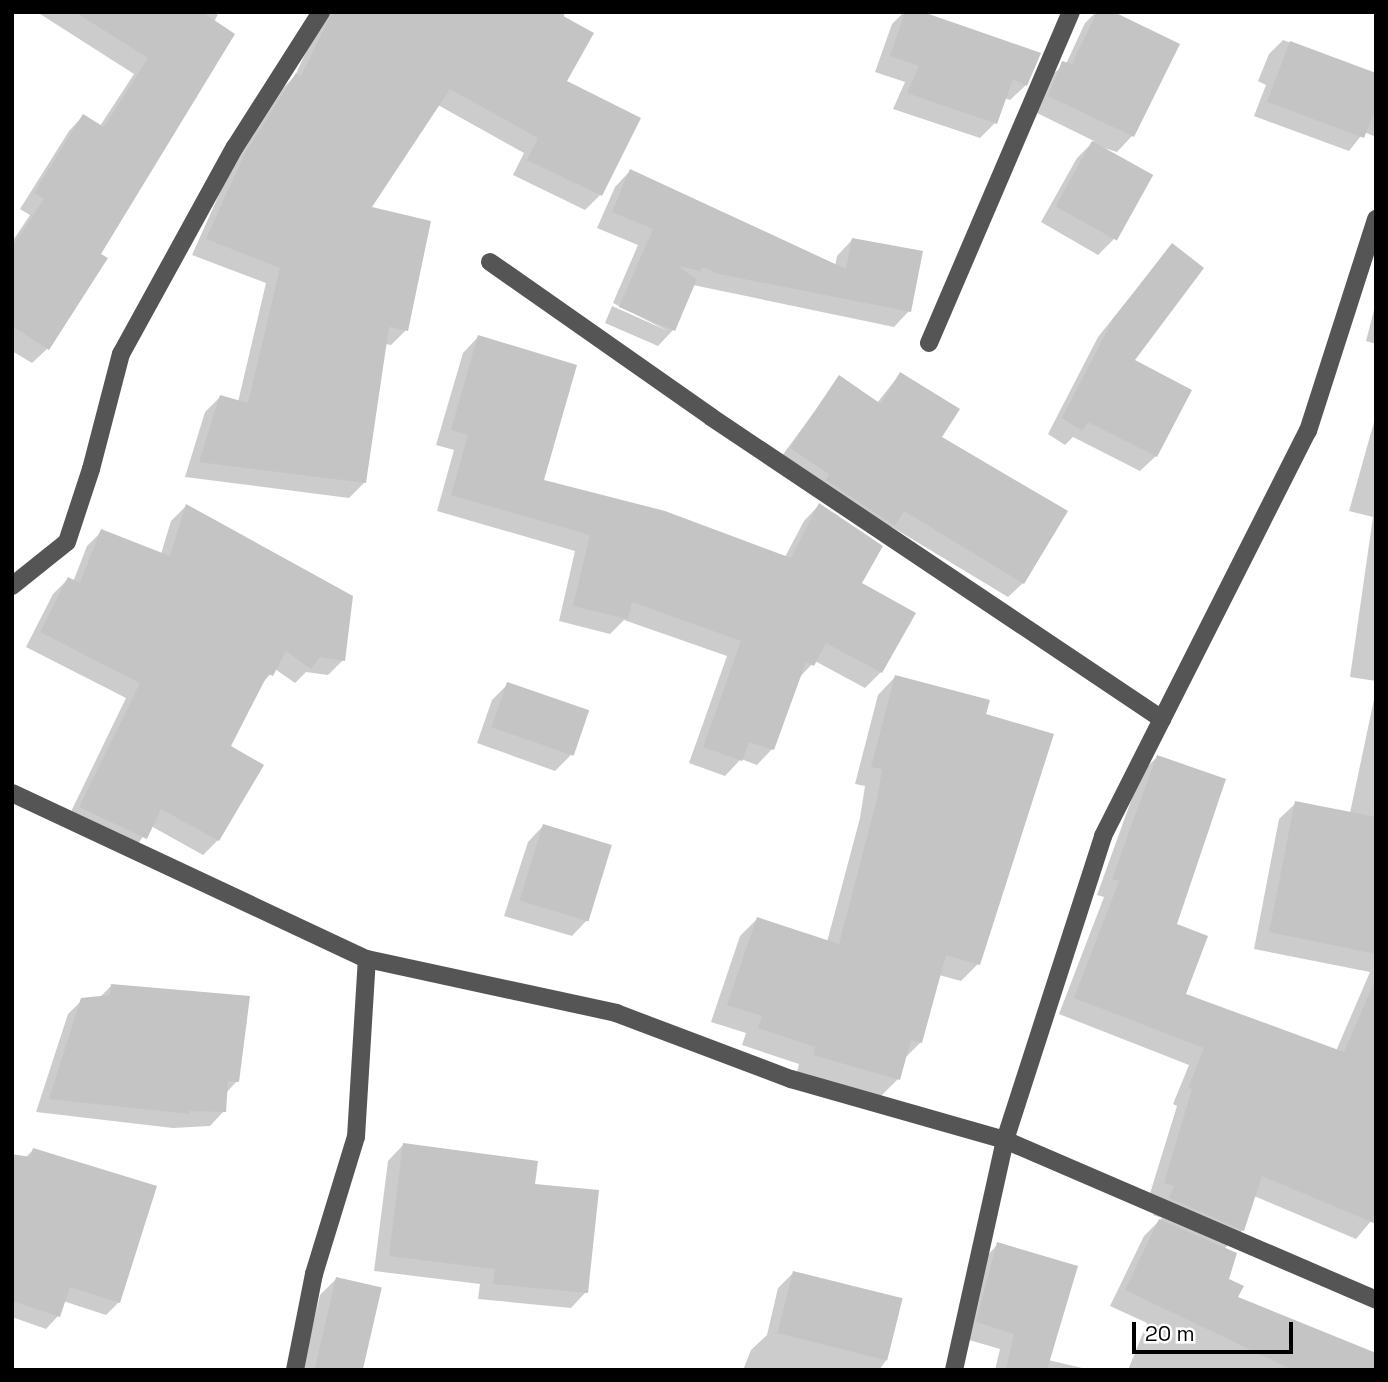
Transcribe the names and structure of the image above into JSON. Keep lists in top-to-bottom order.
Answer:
{
  "scale_bar": "20 m"
}
